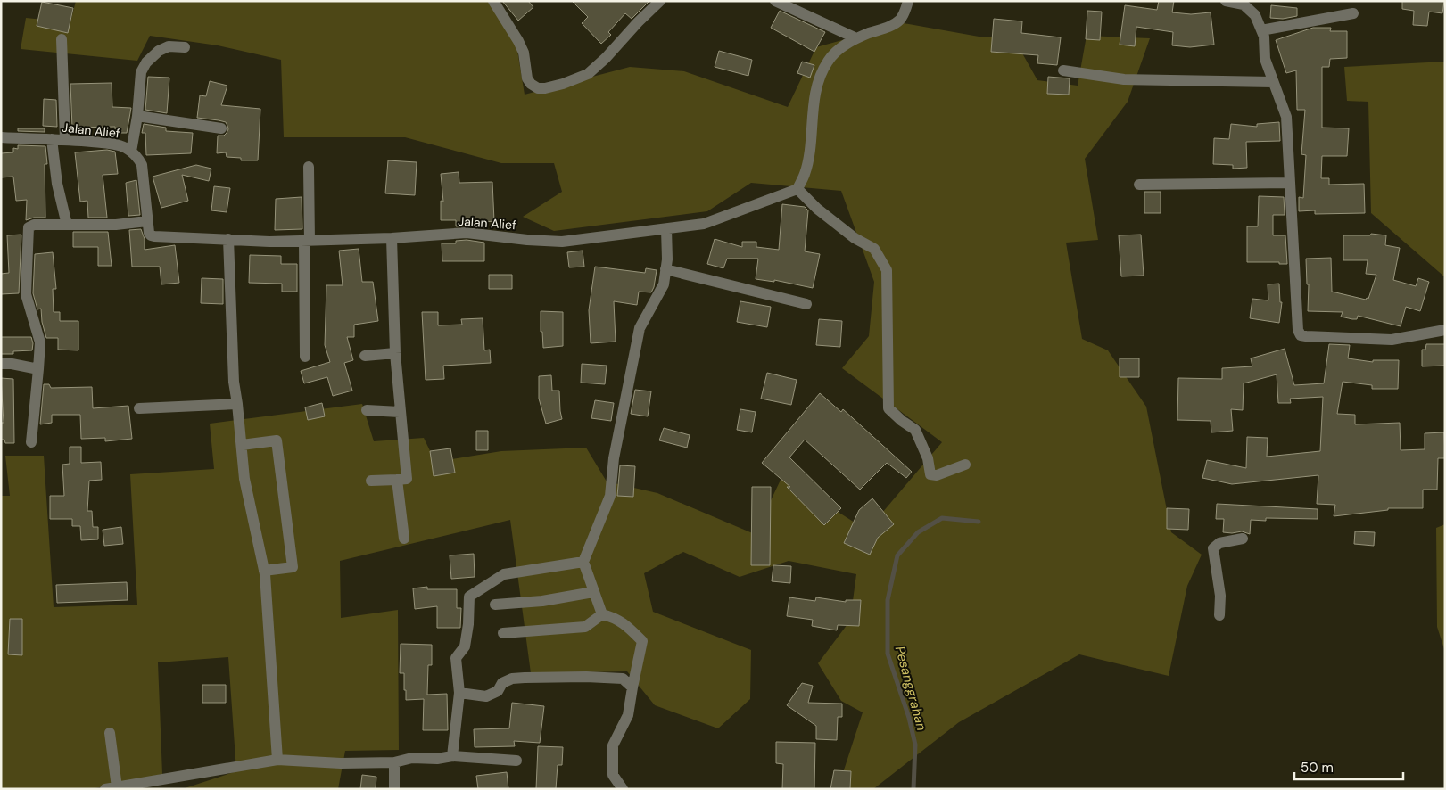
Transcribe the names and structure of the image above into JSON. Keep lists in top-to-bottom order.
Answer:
{
  "streets": {
    "street": ["Jalan Alief"]
  },
  "water": ["Pesanggrahan"],
  "scale_bar": "50 m"
}
